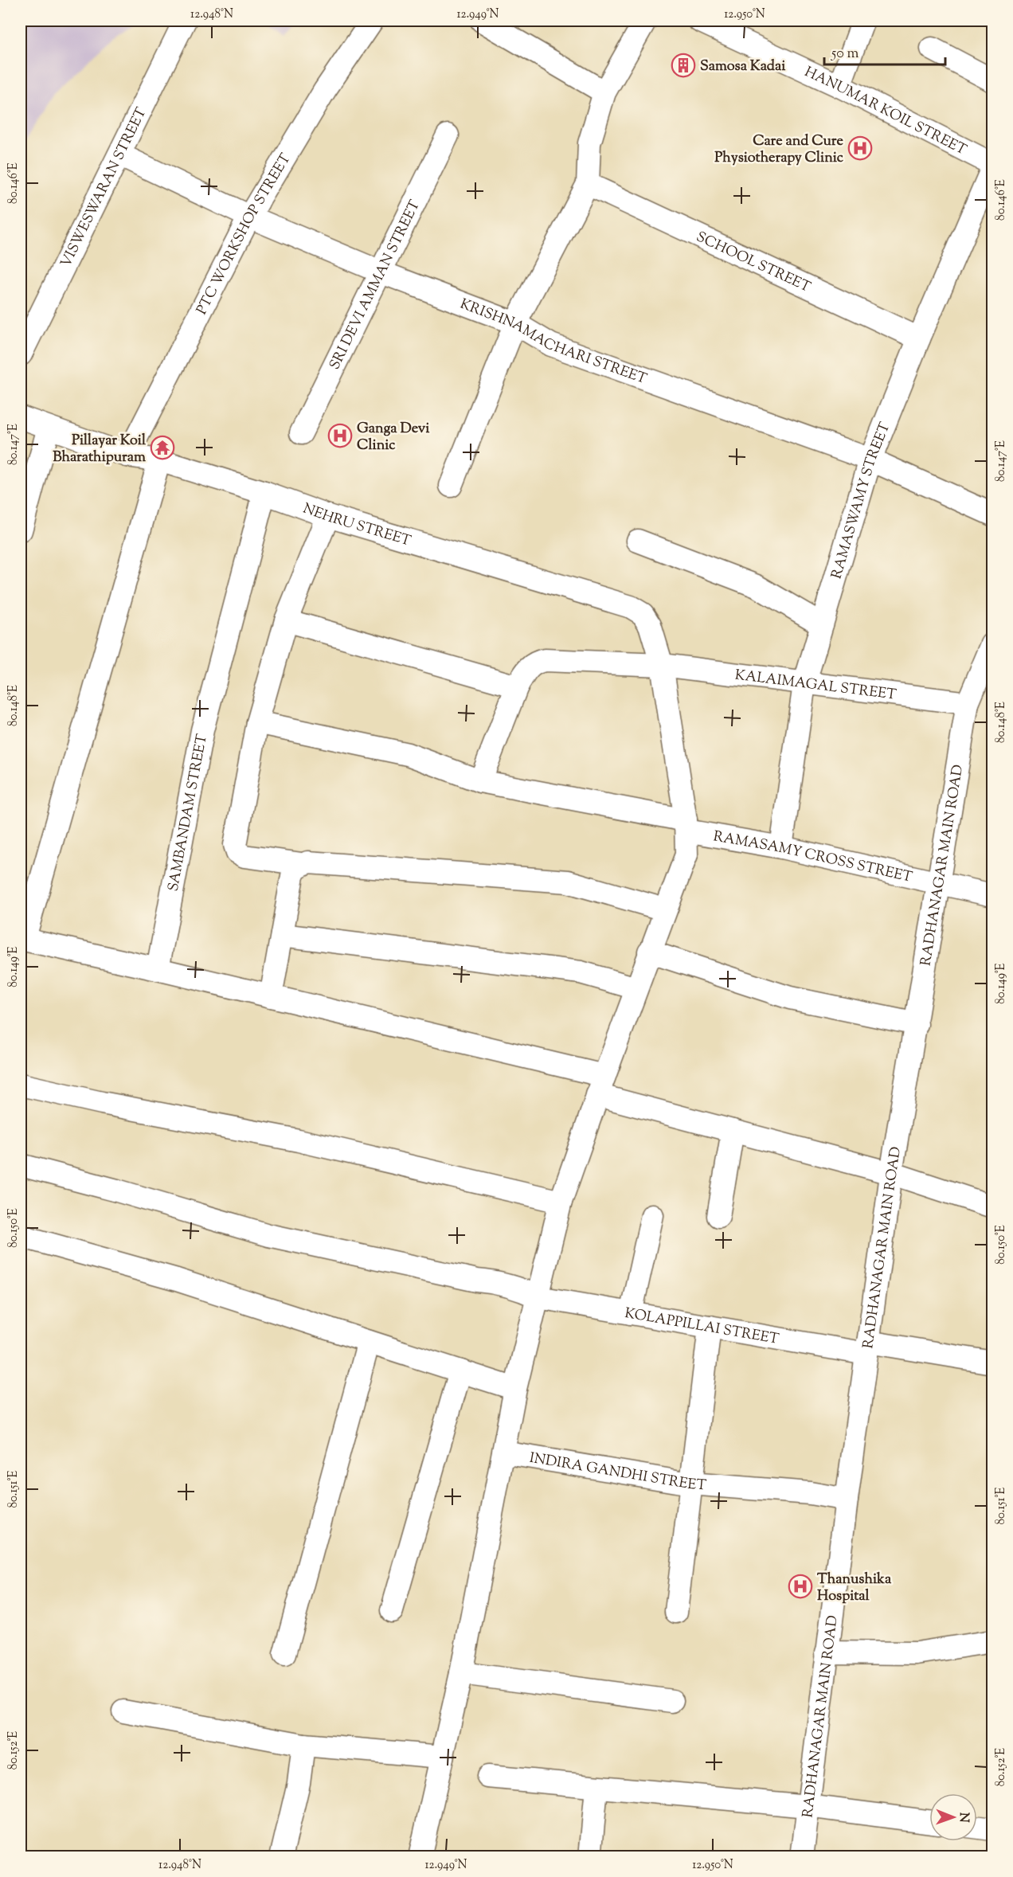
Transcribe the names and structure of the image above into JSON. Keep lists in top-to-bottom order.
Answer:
{
  "streets": {
    "street": [
      "HANUMAR KOIL STREET",
      "VISWESWARAN STREET",
      "PTC WORKSHOP STREET",
      "SCHOOL STREET",
      "SRI DEVI AMMAN STREET",
      "KRISHNAMACHARI STREET",
      "RAMASWAMY STREET",
      "NEHRU STREET",
      "KALAIMAGAL STREET",
      "SAMBANDAM STREET",
      "RAMASAMY CROSS STREET",
      "RADHANAGAR MAIN ROAD",
      "KOLAPPILLAI STREET",
      "INDIRA GANDHI STREET"
    ]
  },
  "crossings": [
    ["VISWESWARAN STREET", "KRISHNAMACHARI STREET"],
    ["PTC WORKSHOP STREET", "KRISHNAMACHARI STREET"],
    ["PTC WORKSHOP STREET", "NEHRU STREET"],
    ["SCHOOL STREET", "RAMASWAMY STREET"],
    ["SRI DEVI AMMAN STREET", "KRISHNAMACHARI STREET"],
    ["KRISHNAMACHARI STREET", "RAMASWAMY STREET"],
    ["RAMASWAMY STREET", "KALAIMAGAL STREET"],
    ["RAMASWAMY STREET", "RAMASAMY CROSS STREET"],
    ["NEHRU STREET", "KALAIMAGAL STREET"],
    ["NEHRU STREET", "SAMBANDAM STREET"],
    ["NEHRU STREET", "RAMASAMY CROSS STREET"],
    ["NEHRU STREET", "KOLAPPILLAI STREET"],
    ["NEHRU STREET", "INDIRA GANDHI STREET"],
    ["KALAIMAGAL STREET", "RAMASAMY CROSS STREET"],
    ["KALAIMAGAL STREET", "RADHANAGAR MAIN ROAD"],
    ["RAMASAMY CROSS STREET", "RADHANAGAR MAIN ROAD"],
    ["RADHANAGAR MAIN ROAD", "KOLAPPILLAI STREET"],
    ["RADHANAGAR MAIN ROAD", "INDIRA GANDHI STREET"]
  ],
  "places": {
    "building": ["Samosa Kadai"],
    "hospital": ["Care and Cure Physiotherapy Clinic", "Ganga Devi Clinic", "Thanushika Hospital"],
    "temple": ["Pillayar Koil Bharathipuram"]
  },
  "scale_bar": "50 m",
  "north": "right",
  "coordinates": [
    "12.948°N",
    "12.949°N",
    "12.950°N",
    "80.146°E",
    "80.147°E",
    "80.148°E",
    "80.149°E",
    "80.150°E",
    "80.151°E",
    "80.152°E"
  ]
}
